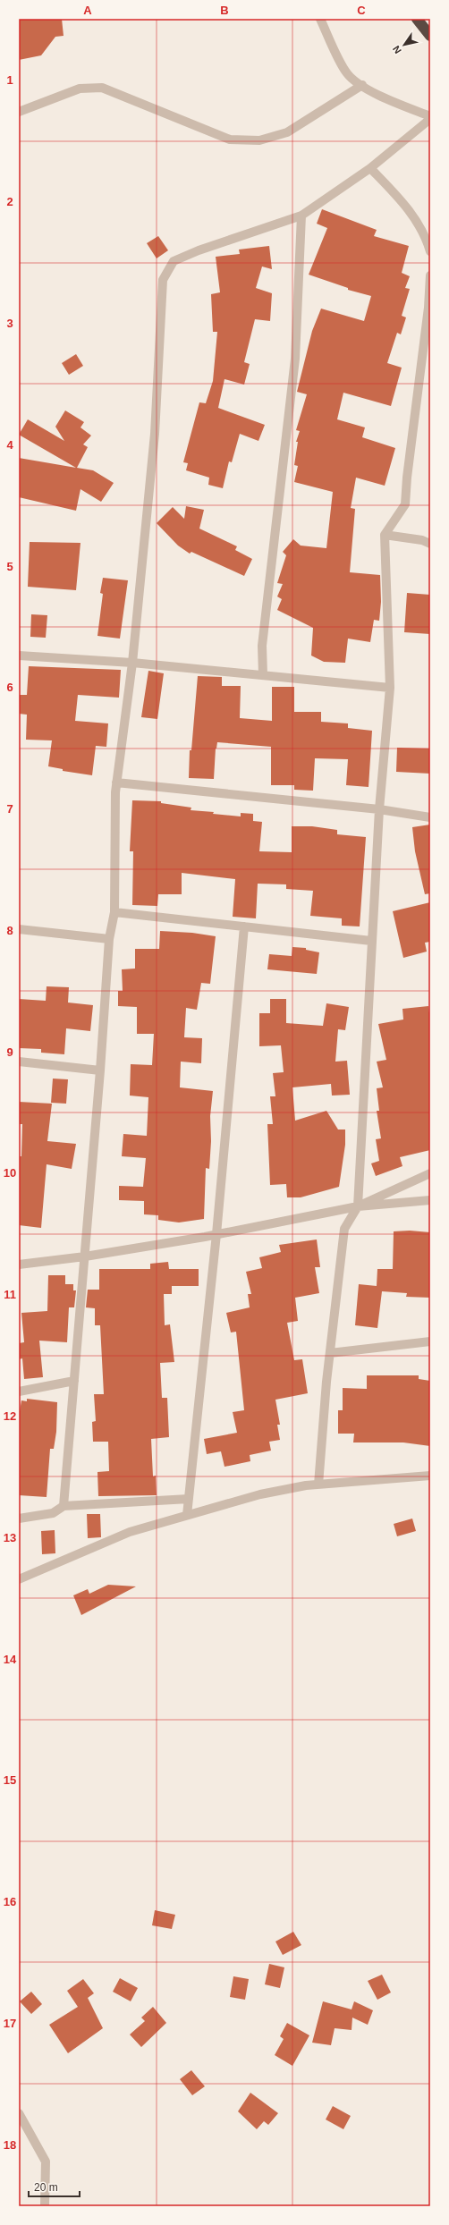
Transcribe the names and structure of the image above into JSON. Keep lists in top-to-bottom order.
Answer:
{
  "scale_bar": "20 m",
  "north": "bottom left",
  "grid": {
    "columns": ["A", "B", "C"],
    "rows": [
      "1",
      "2",
      "3",
      "4",
      "5",
      "6",
      "7",
      "8",
      "9",
      "10",
      "11",
      "12",
      "13",
      "14",
      "15",
      "16",
      "17",
      "18"
    ]
  }
}
